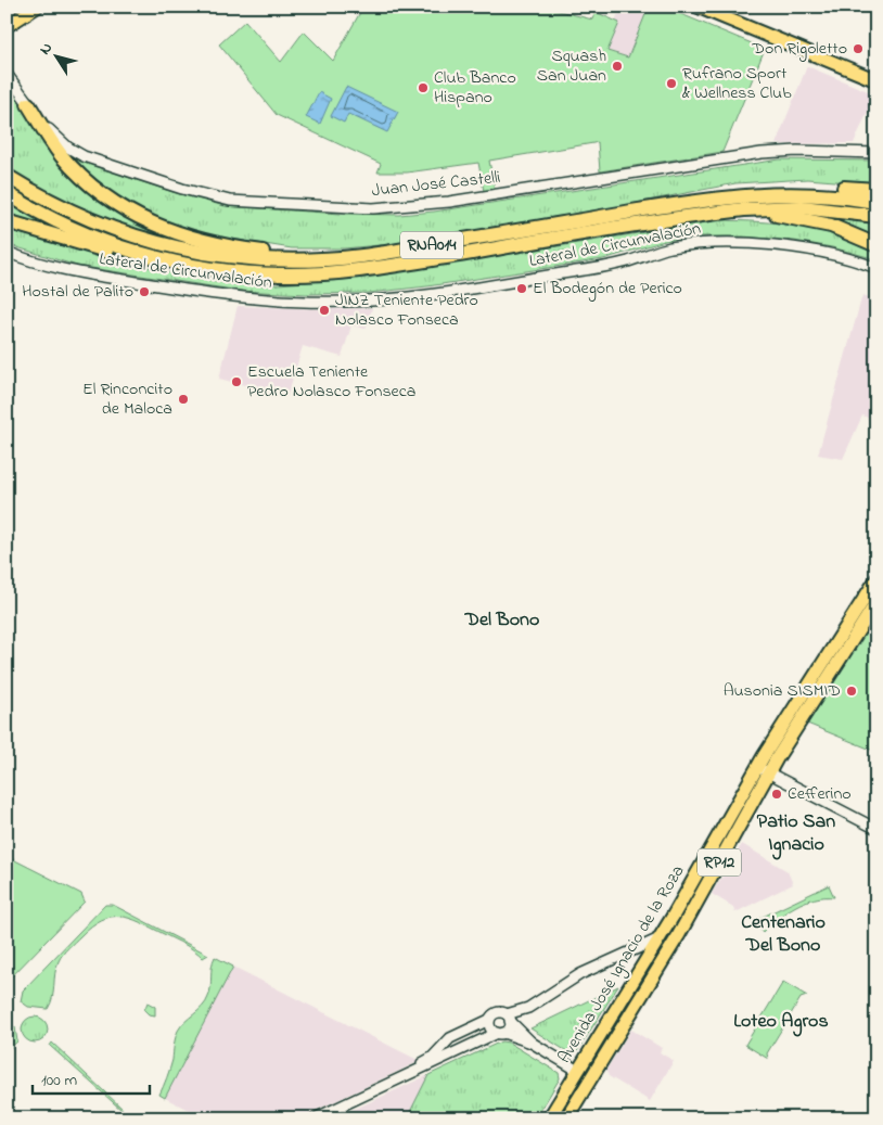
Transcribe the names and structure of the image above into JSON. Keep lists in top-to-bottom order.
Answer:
{
  "streets": {
    "highway": ["RNA014"],
    "main road": ["RP12", "Avenida José Ignacio de la Roza"],
    "street": ["Juan José Castelli", "Lateral de Circunvalación"]
  },
  "districts": [
    "Del Bono",
    "Patio San Ignacio",
    "Centenario Del Bono",
    "Loteo Agros"
  ],
  "places": [
    "Don Rigoletto",
    "Squash San Juan",
    "Rufrano Sport & Wellness Club",
    "Club Banco Hispano",
    "El Bodegón de Perico",
    "Hostal de Palito",
    "JINZ Teniente Pedro Nolasco Fonseca",
    "Escuela Teniente Pedro Nolasco Fonseca",
    "El Rinconcito de Maloca",
    "Ausonia SISMID",
    "Cefferino"
  ],
  "scale_bar": "100 m",
  "north": "top left"
}
